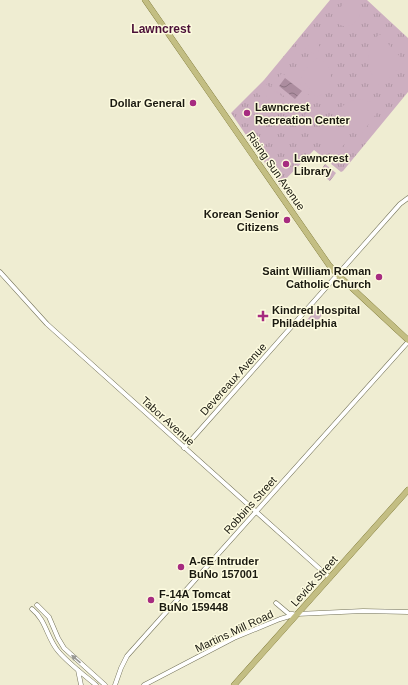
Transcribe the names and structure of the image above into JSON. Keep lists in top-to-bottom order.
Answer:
{
  "streets": {
    "main road": ["Rising Sun Avenue", "Levick Street"],
    "street": [
      "Devereaux Avenue",
      "Tabor Avenue",
      "Robbins Street",
      "Martins Mill Road"
    ]
  },
  "crossings": [
    ["Rising Sun Avenue", "Devereaux Avenue"],
    ["Rising Sun Avenue", "Robbins Street"],
    ["Devereaux Avenue", "Tabor Avenue"],
    ["Tabor Avenue", "Robbins Street"],
    ["Tabor Avenue", "Levick Street"],
    ["Levick Street", "Martins Mill Road"]
  ],
  "districts": ["Lawncrest"],
  "places": {
    "other": [
      "Dollar General",
      "Lawncrest Recreation Center",
      "Lawncrest Library",
      "Korean Senior Citizens",
      "Saint William Roman Catholic Church",
      "A-6E Intruder BuNo 157001",
      "F-14A Tomcat BuNo 159448"
    ],
    "health": ["Kindred Hospital Philadelphia"]
  }
}
